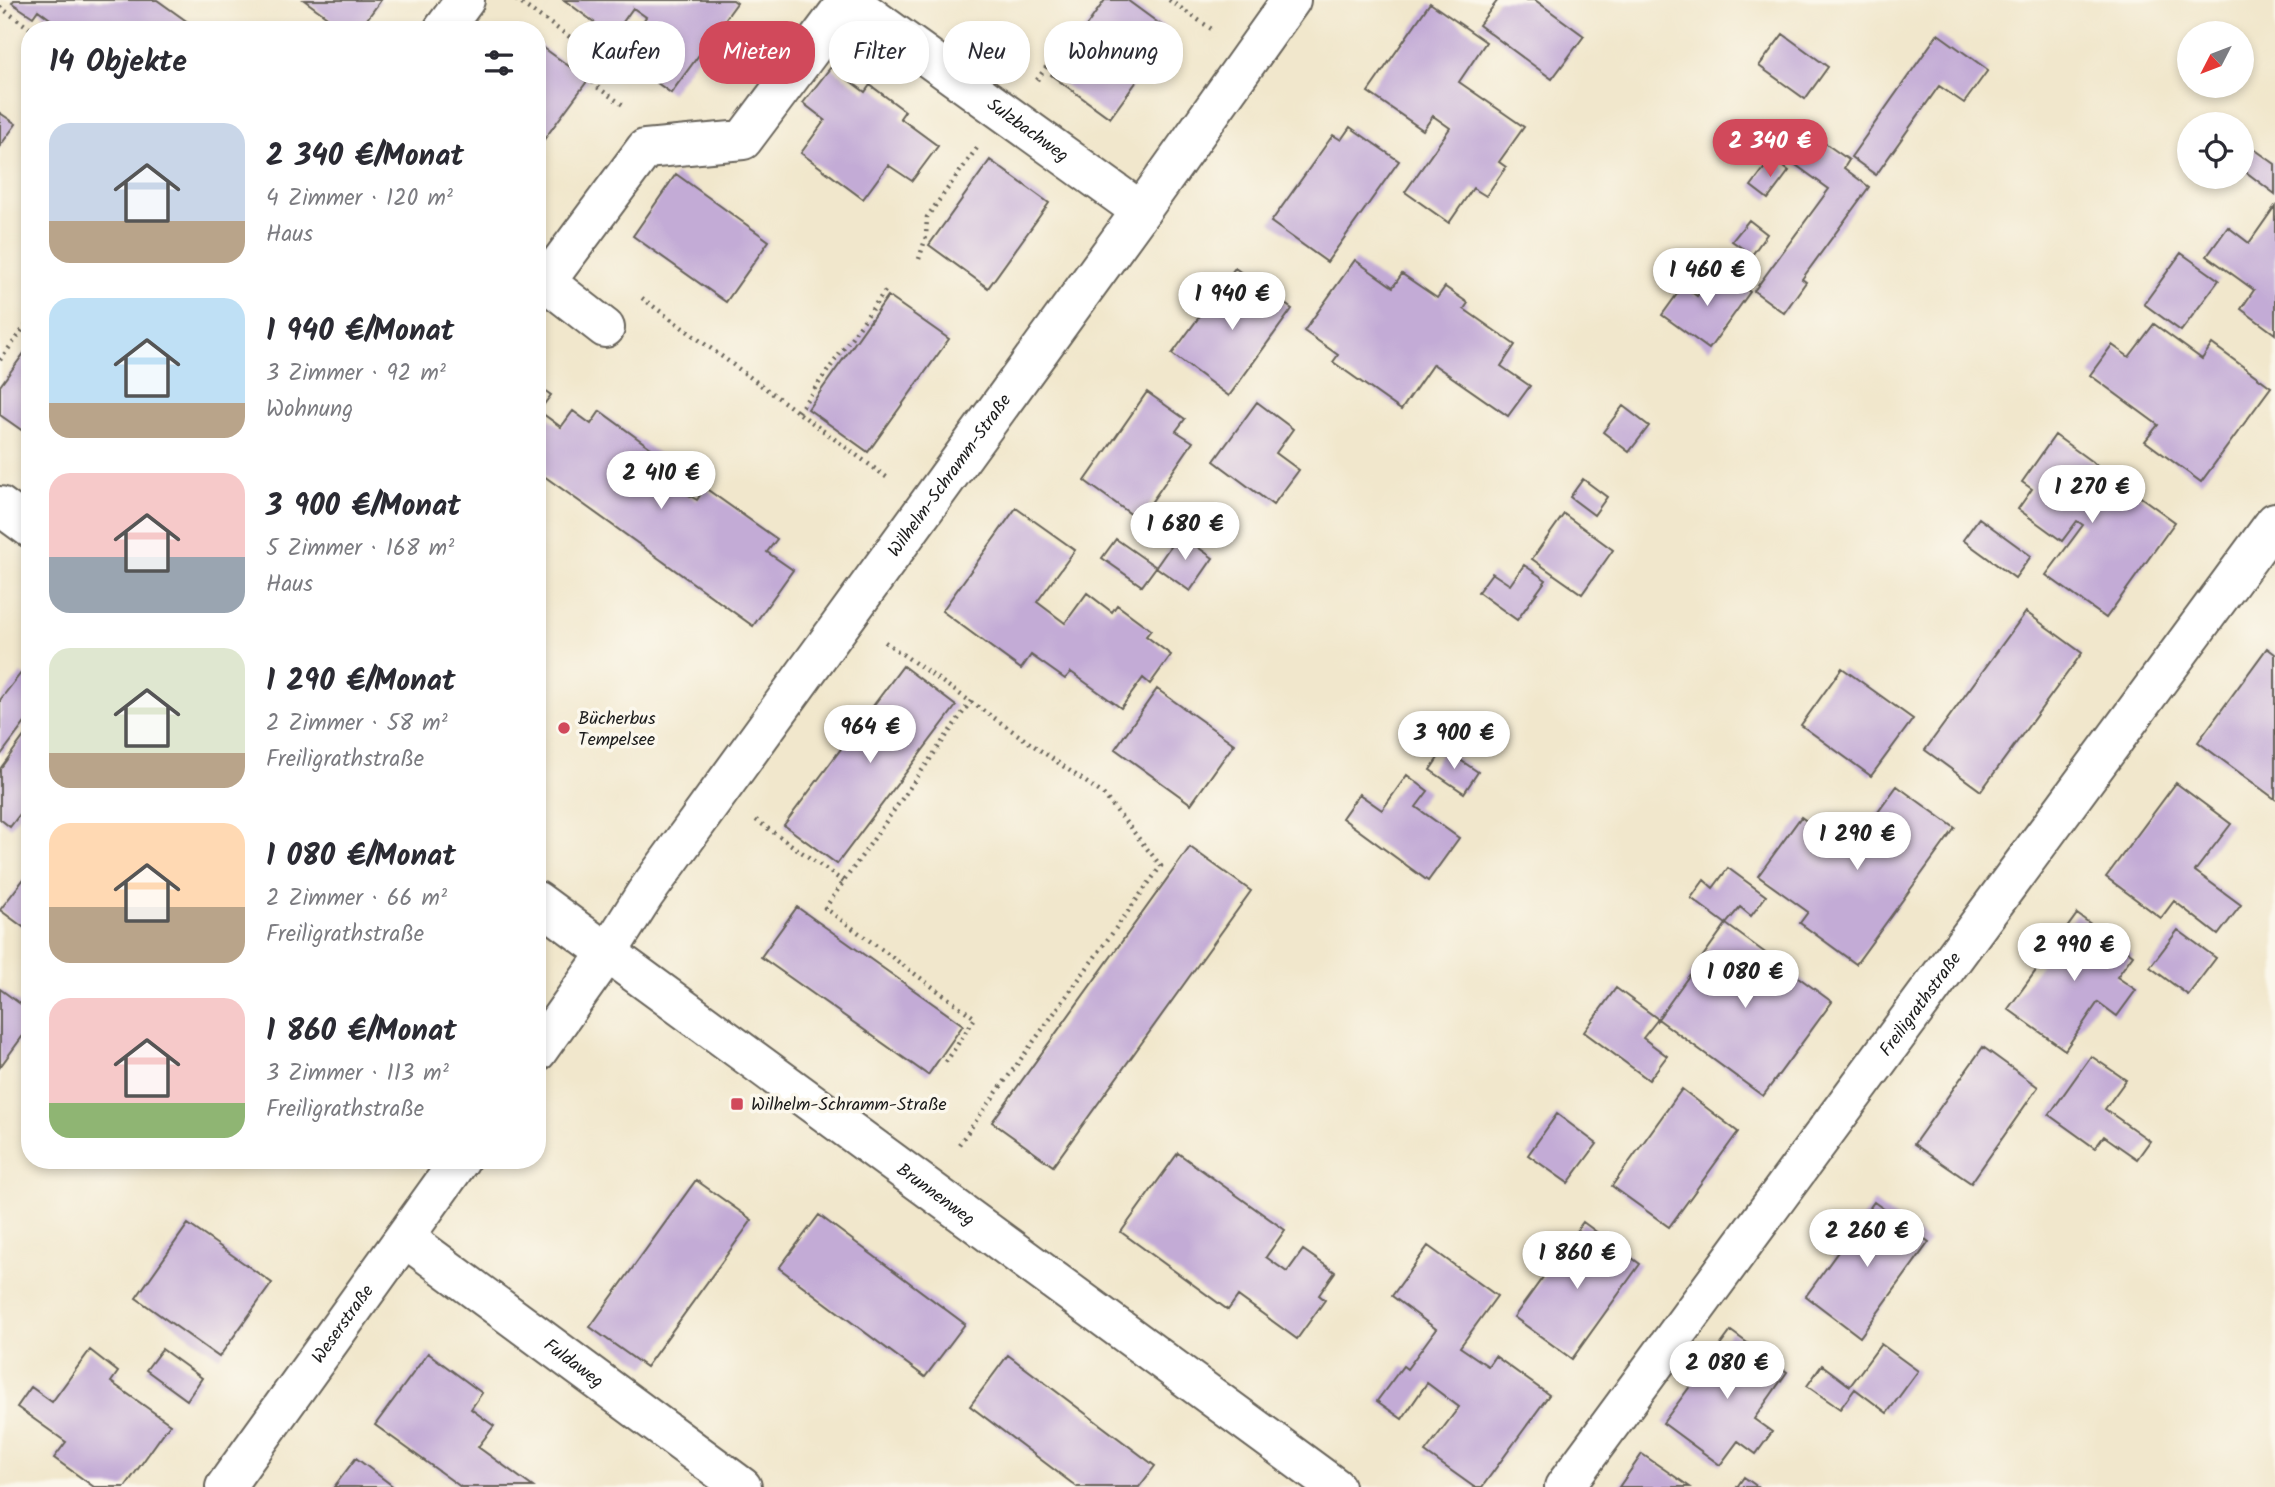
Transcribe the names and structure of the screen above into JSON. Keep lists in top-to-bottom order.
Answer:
{
  "streets": {
    "street": [
      "Sulzbachweg",
      "Wilhelm-Schramm-Straße",
      "Freiligrathstraße",
      "Brunnenweg",
      "Weserstraße",
      "Fuldaweg"
    ]
  },
  "crossings": [
    ["Sulzbachweg", "Wilhelm-Schramm-Straße"],
    ["Wilhelm-Schramm-Straße", "Brunnenweg"],
    ["Weserstraße", "Fuldaweg"]
  ],
  "places": {
    "other": ["Bücherbus Tempelsee"],
    "transit": ["Wilhelm-Schramm-Straße"]
  },
  "north": "bottom left",
  "page": {
    "chip": [
      "Kaufen",
      "Mieten",
      "Filter",
      "Neu",
      "Wohnung"
    ],
    "heading": "14 Objekte",
    "list": [
      {
        "name": "2 340 €/Monat",
        "note": "4 Zimmer · 120 m² · Haus"
      },
      {
        "name": "1 940 €/Monat",
        "note": "3 Zimmer · 92 m² · Wohnung"
      },
      {
        "name": "3 900 €/Monat",
        "note": "5 Zimmer · 168 m² · Haus"
      },
      {
        "name": "1 290 €/Monat",
        "note": "2 Zimmer · 58 m² · Freiligrathstraße"
      },
      {
        "name": "1 080 €/Monat",
        "note": "2 Zimmer · 66 m² · Freiligrathstraße"
      },
      {
        "name": "1 860 €/Monat",
        "note": "3 Zimmer · 113 m² · Freiligrathstraße"
      }
    ],
    "price": [
      "2 340 €",
      "1 460 €",
      "1 940 €",
      "2 410 €",
      "1 270 €",
      "1 680 €",
      "964 €",
      "3 900 €",
      "1 290 €",
      "2 990 €",
      "1 080 €",
      "2 260 €",
      "1 860 €",
      "2 080 €"
    ]
  }
}
